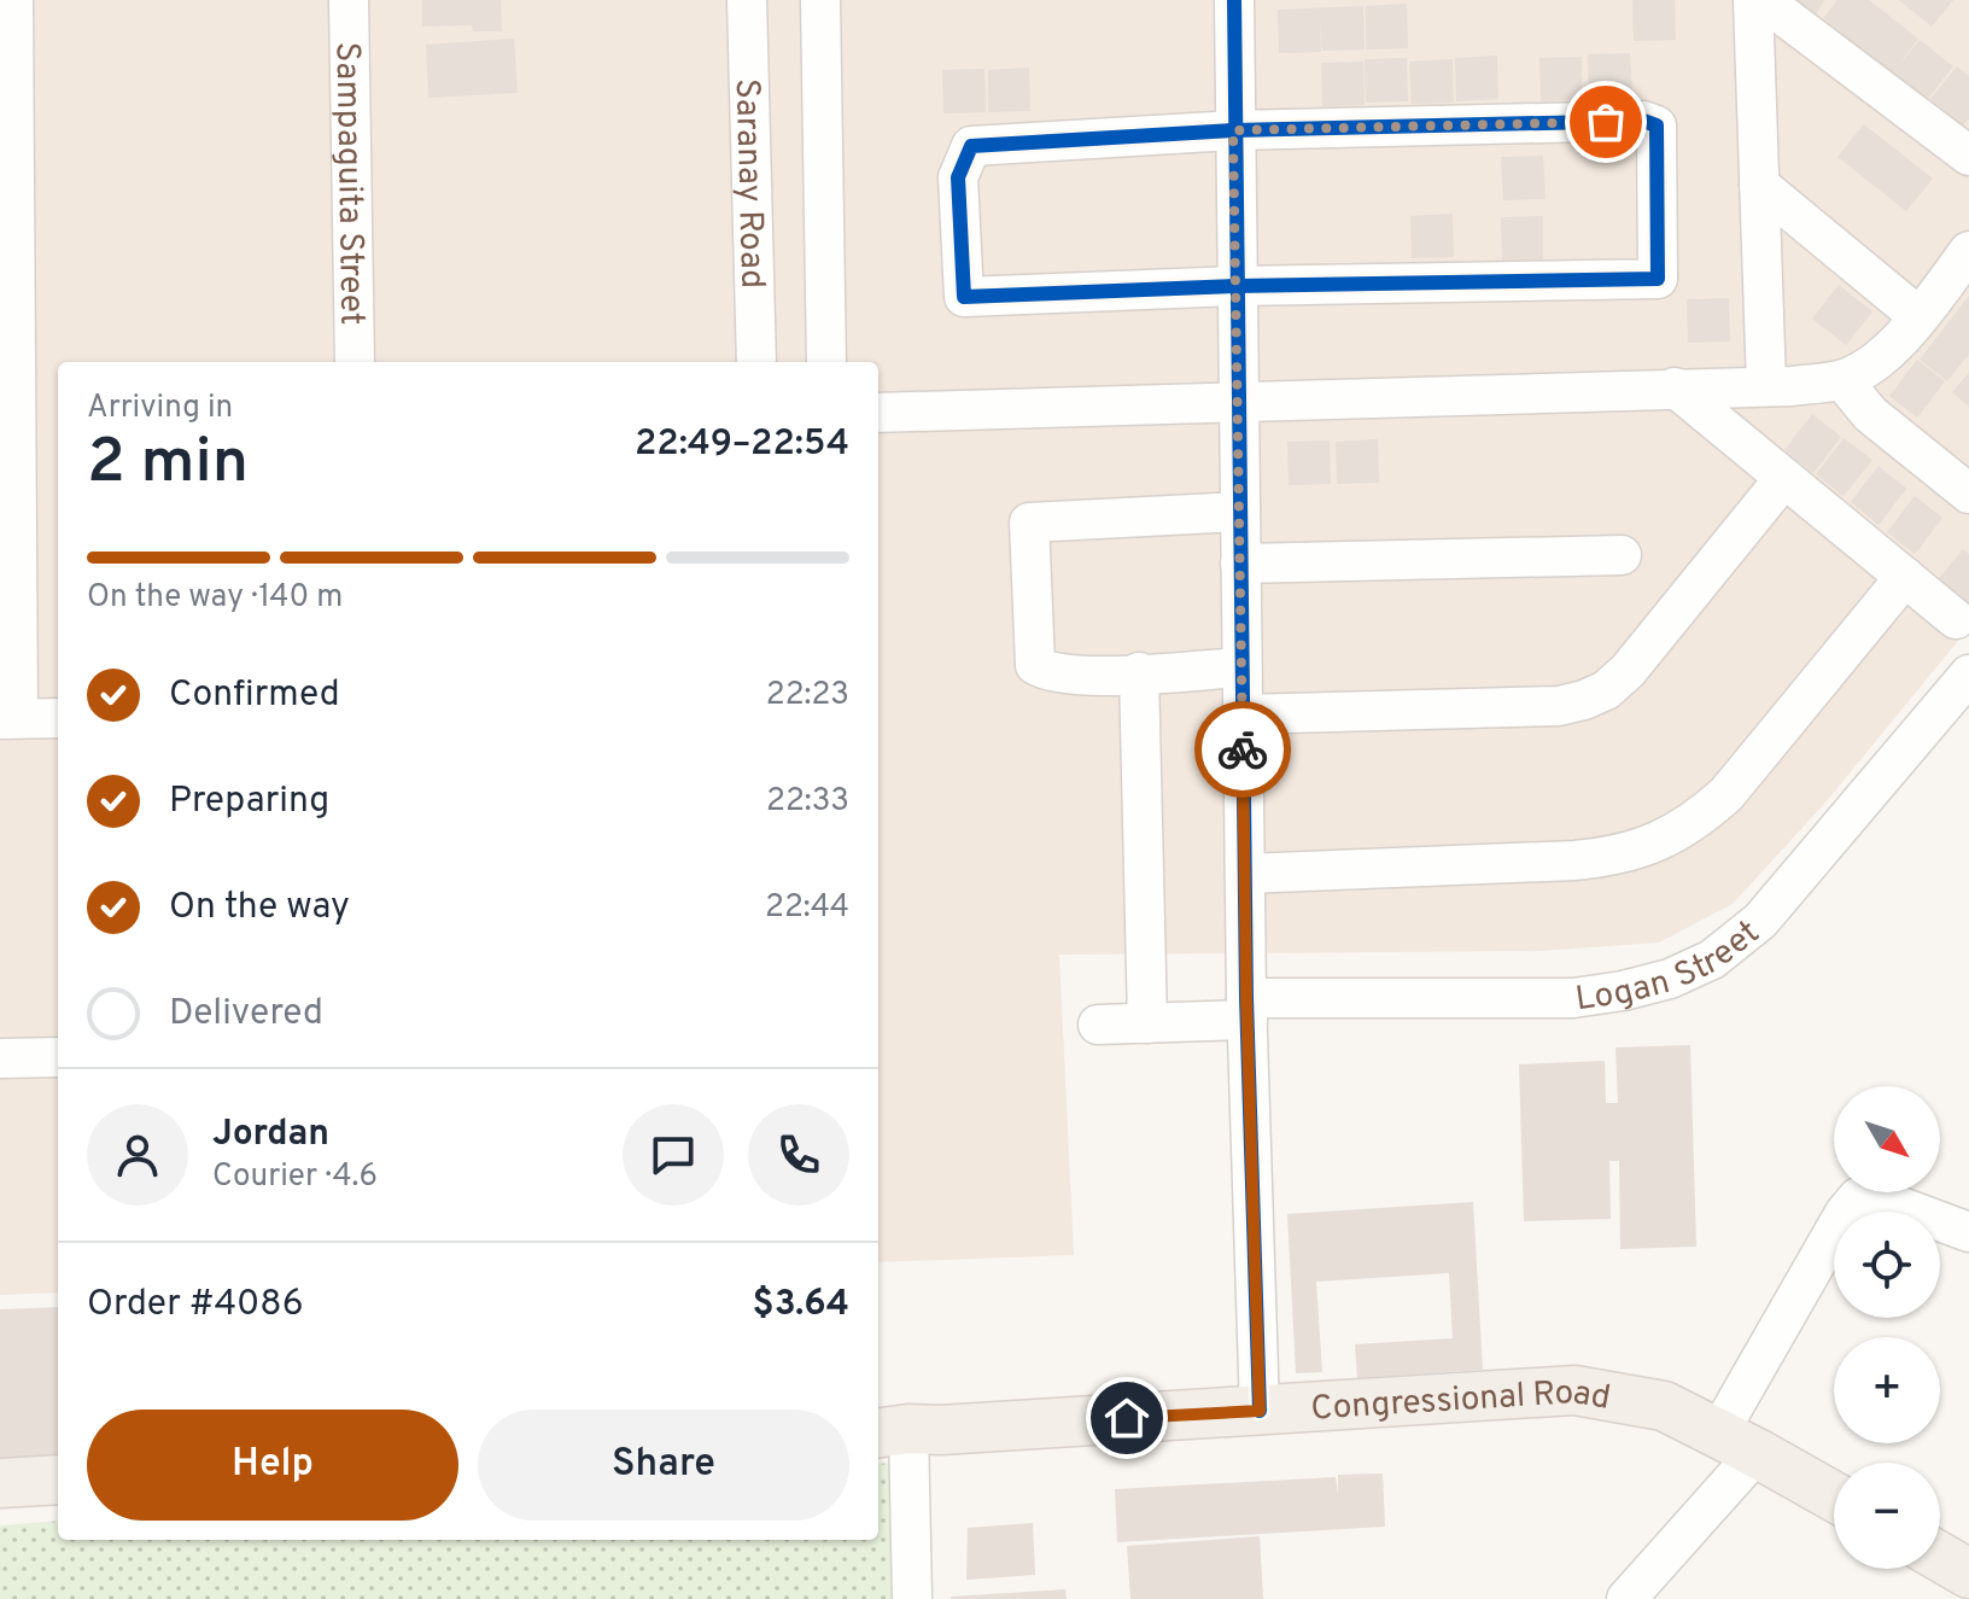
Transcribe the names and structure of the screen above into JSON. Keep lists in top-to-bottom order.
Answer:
{
  "streets": {
    "main road": ["Congressional Road"],
    "street": ["Sampaguita Street", "Saranay Road", "Logan Street"]
  },
  "north": "bottom right",
  "page": {
    "heading": ["2 min", "Arriving in", "22:49–22:54"],
    "panel": [
      "Jordan",
      "Courier · 4.6",
      "Order #4086",
      "$3.64"
    ],
    "bar": "On the way · 140 m",
    "list": [
      ["Confirmed", "22:23"],
      ["Preparing", "22:33"],
      ["On the way", "22:44"],
      "Delivered"
    ],
    "map_buttons": ["+", "−"],
    "buttons": ["Help", "Share"]
  }
}
